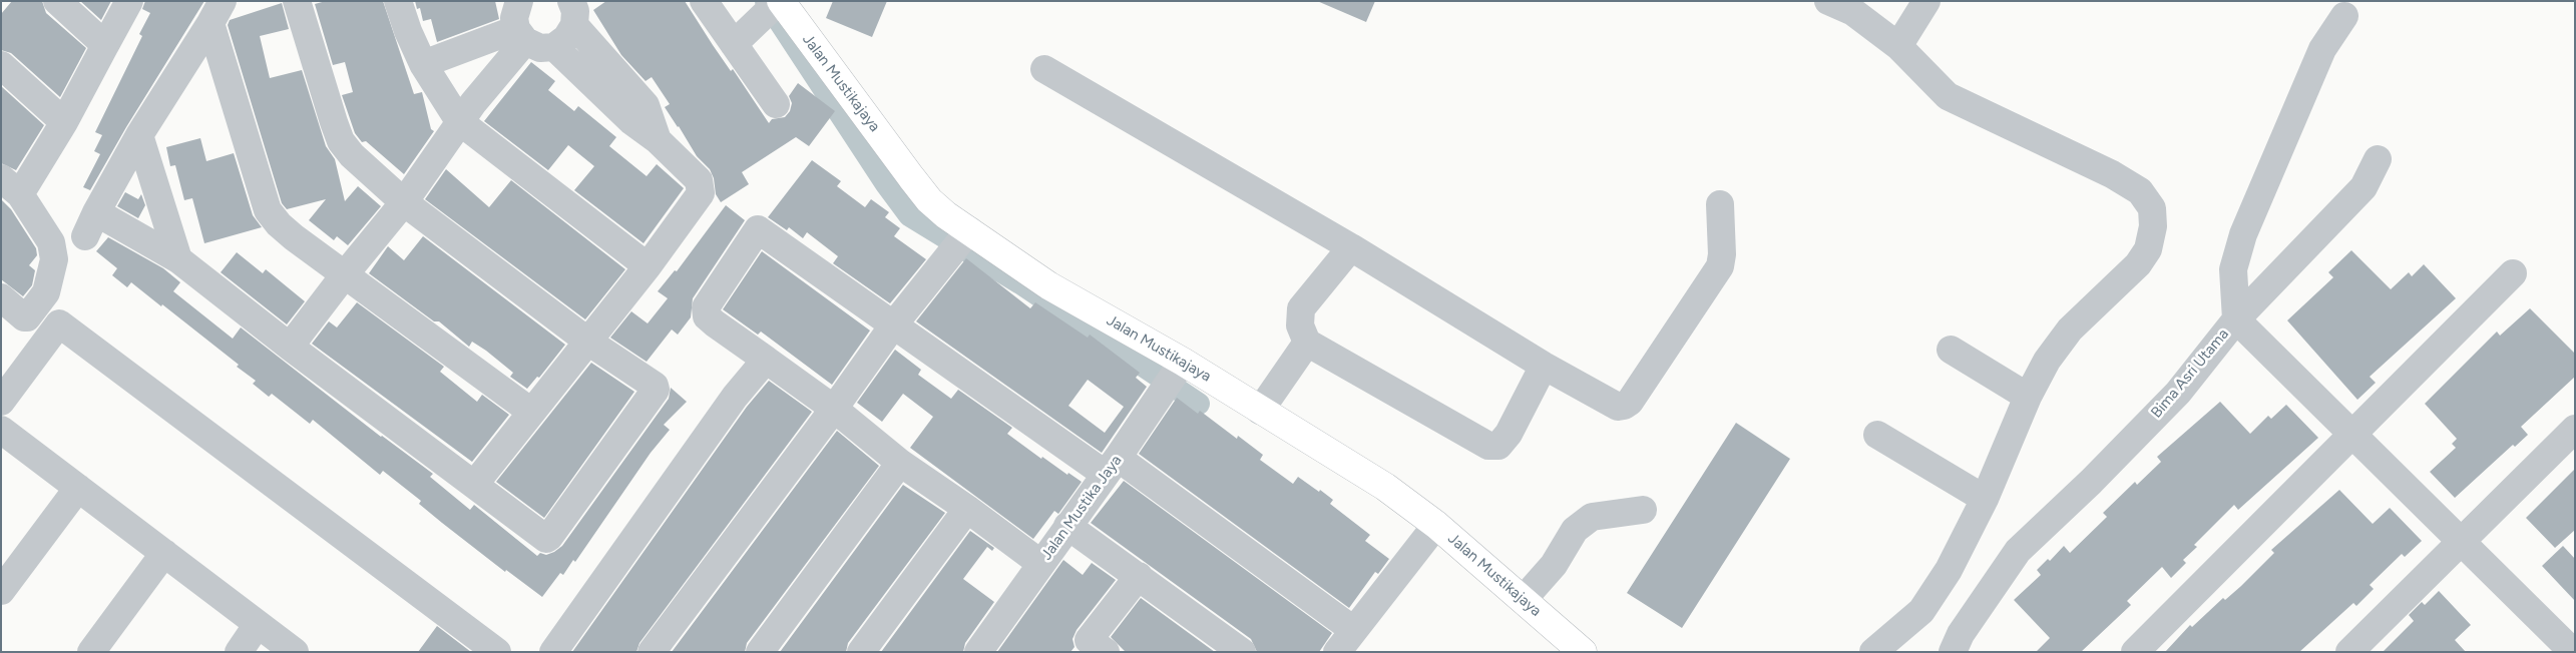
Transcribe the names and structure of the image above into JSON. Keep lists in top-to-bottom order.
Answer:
{
  "streets": {
    "main road": ["Jalan Mustikajaya"],
    "street": ["Bima Asri Utama", "Jalan Mustika Jaya"]
  },
  "crossings": [
    ["Jalan Mustikajaya", "Jalan Mustika Jaya"]
  ]
}
